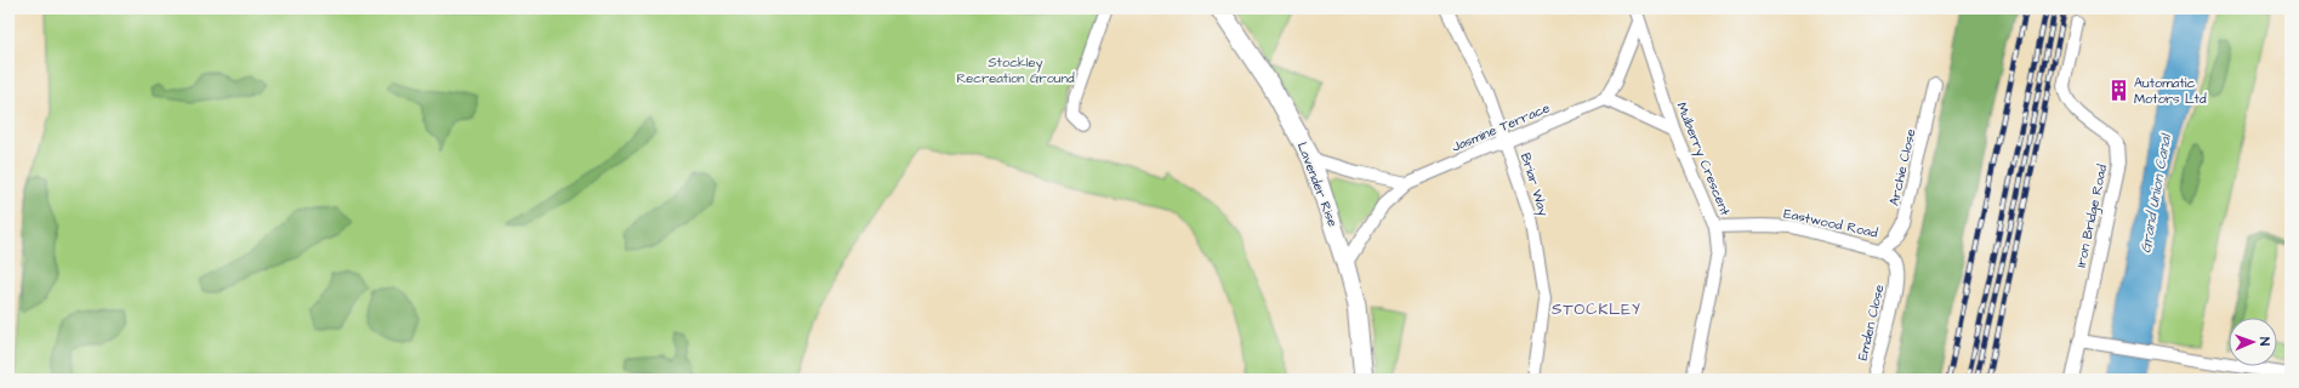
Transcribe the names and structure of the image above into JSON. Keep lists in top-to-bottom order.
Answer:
{
  "streets": {
    "street": [
      "Jasmine Terrace",
      "Mulberry Crescent",
      "Archie Close",
      "Lavender Rise",
      "Briar Way",
      "Iron Bridge Road",
      "Eastwood Road",
      "Emden Close"
    ]
  },
  "crossings": [
    ["Jasmine Terrace", "Lavender Rise"],
    ["Jasmine Terrace", "Briar Way"],
    ["Mulberry Crescent", "Eastwood Road"],
    ["Archie Close", "Eastwood Road"],
    ["Archie Close", "Emden Close"],
    ["Eastwood Road", "Emden Close"]
  ],
  "districts": ["STOCKLEY"],
  "water": ["Grand Union Canal"],
  "parks": ["Stockley Recreation Ground"],
  "places": {
    "building": ["Automatic Motors Ltd"]
  },
  "north": "right"
}
